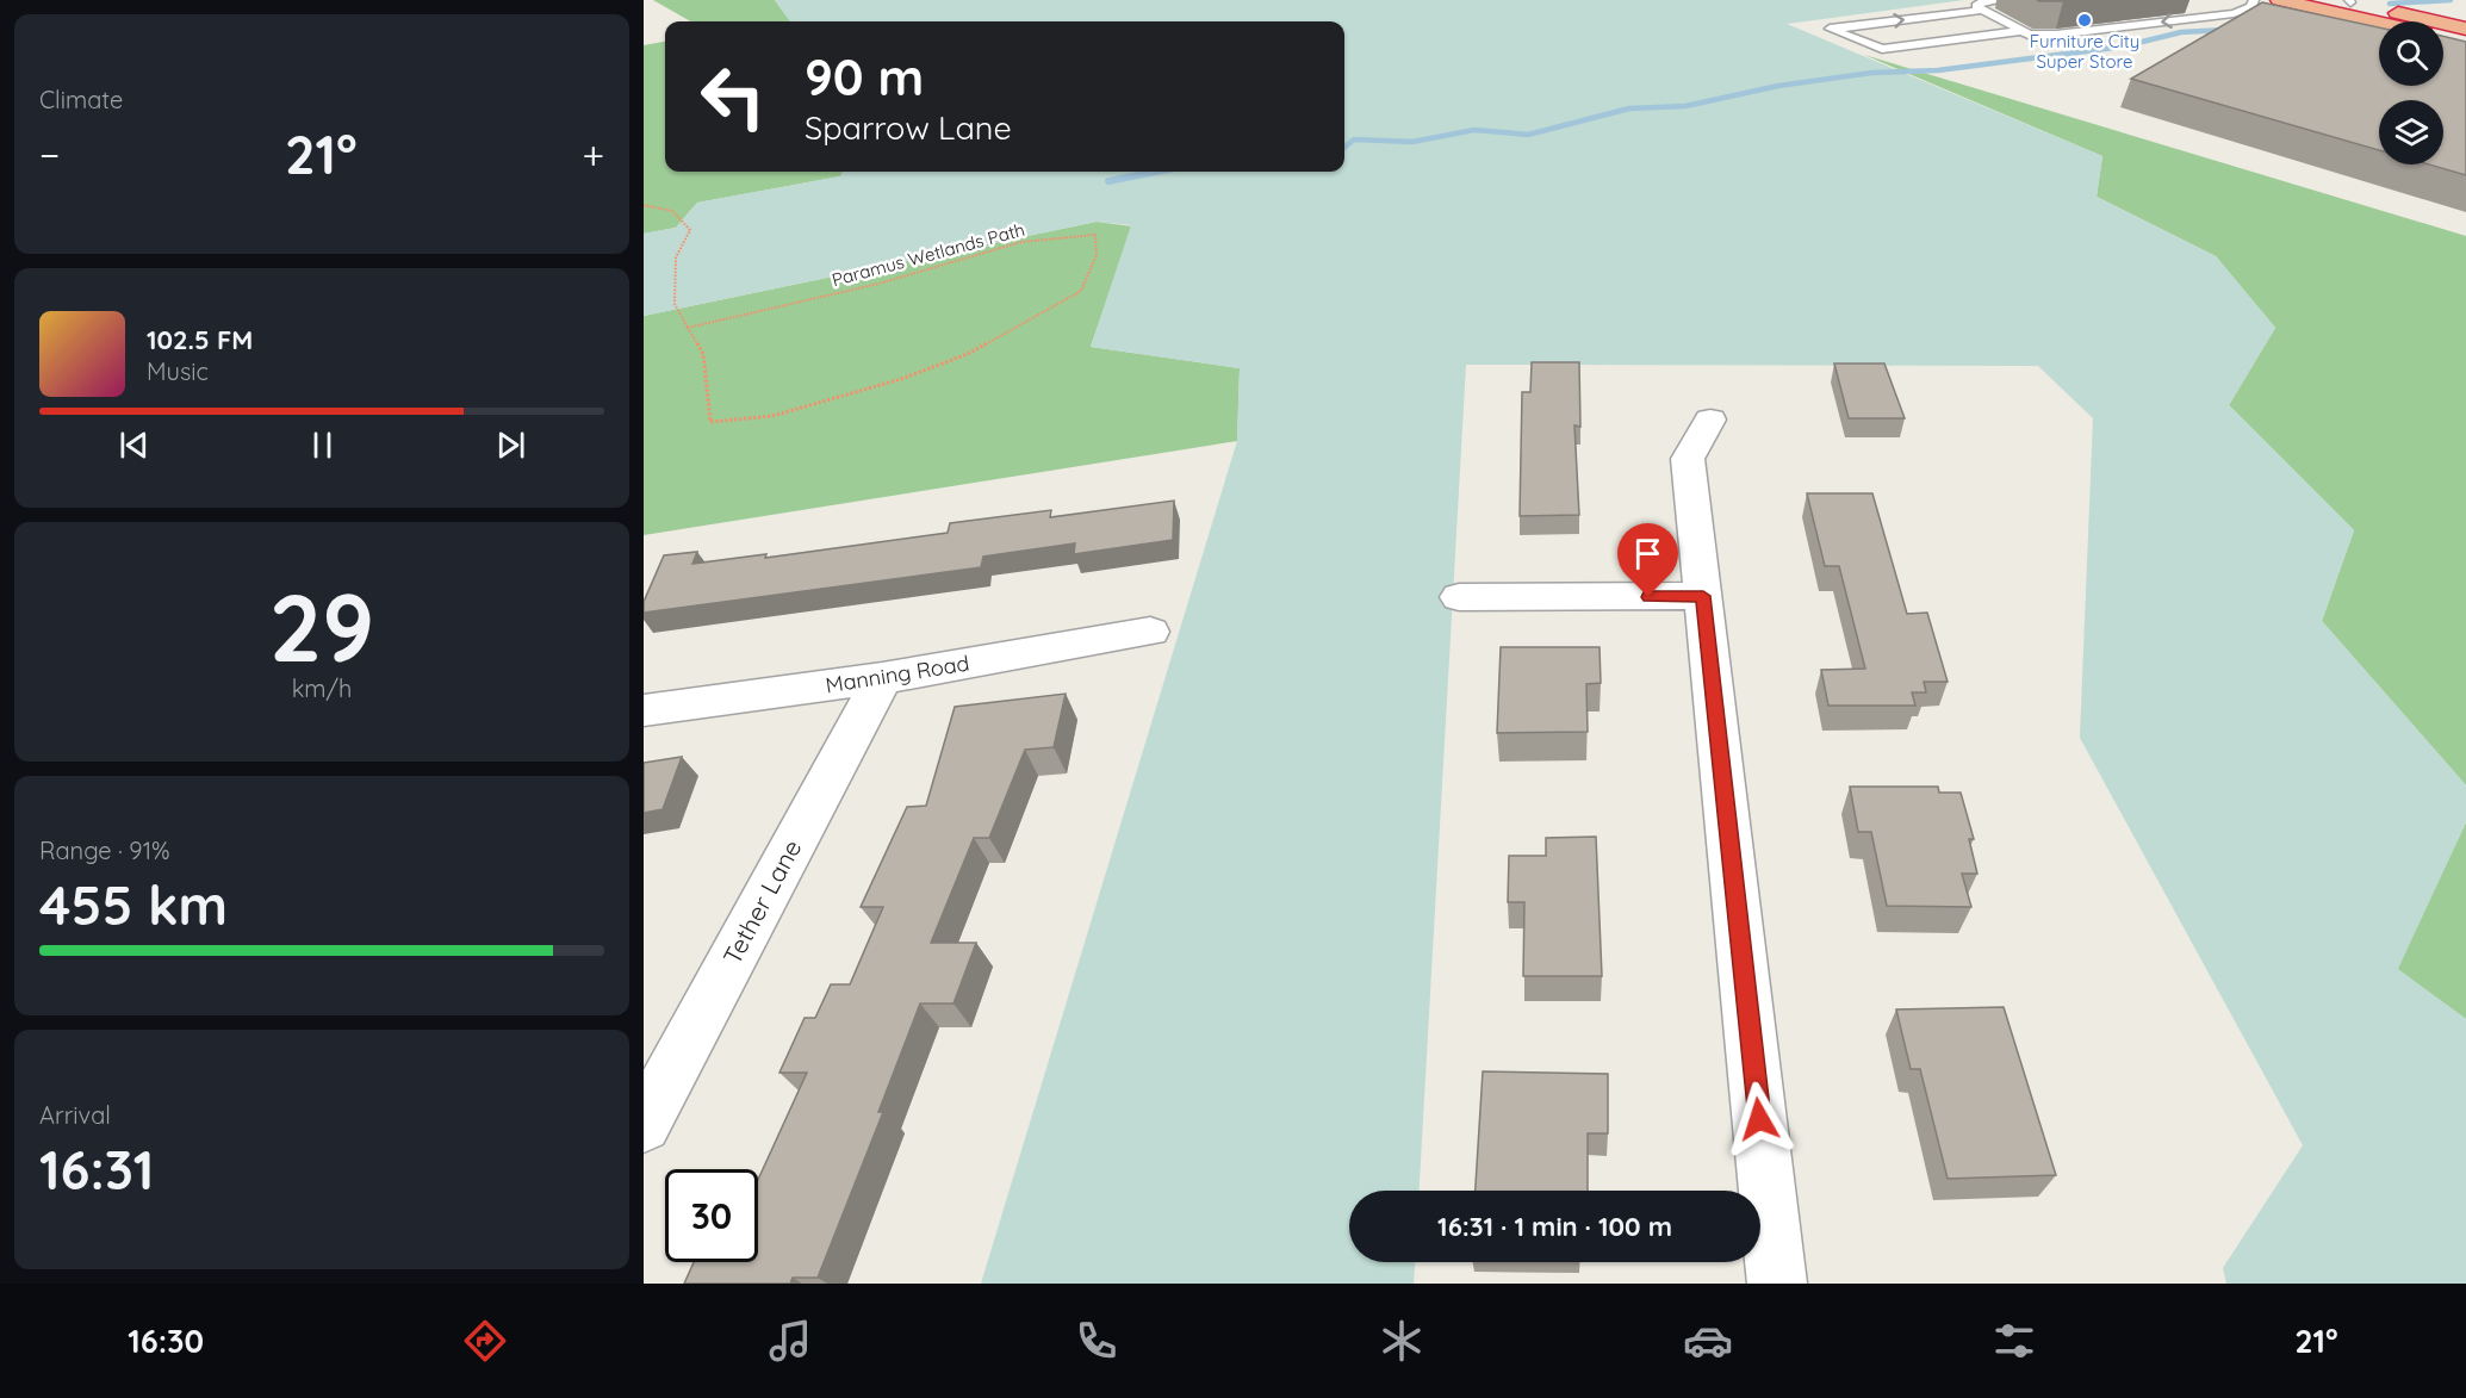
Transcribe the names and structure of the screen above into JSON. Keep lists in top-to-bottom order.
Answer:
{
  "streets": {
    "street": ["Manning Road", "Tether Lane"],
    "path": ["Paramus Wetlands Path"]
  },
  "crossings": [
    ["Manning Road", "Tether Lane"]
  ],
  "places": ["Furniture City Super Store"],
  "page": {
    "tile": [
      "Climate",
      ["29", "km/h"],
      ["Range · 91%", "455 km"],
      ["Arrival", "16:31"]
    ],
    "turn": ["90 m", "Sparrow Lane"],
    "heat": ["−", "21°", "+"],
    "song": ["102.5 FM", "Music"],
    "limit": "30",
    "trip": "16:31 · 1 min · 100 m",
    "tabs": ["16:30", "21°"]
  }
}
